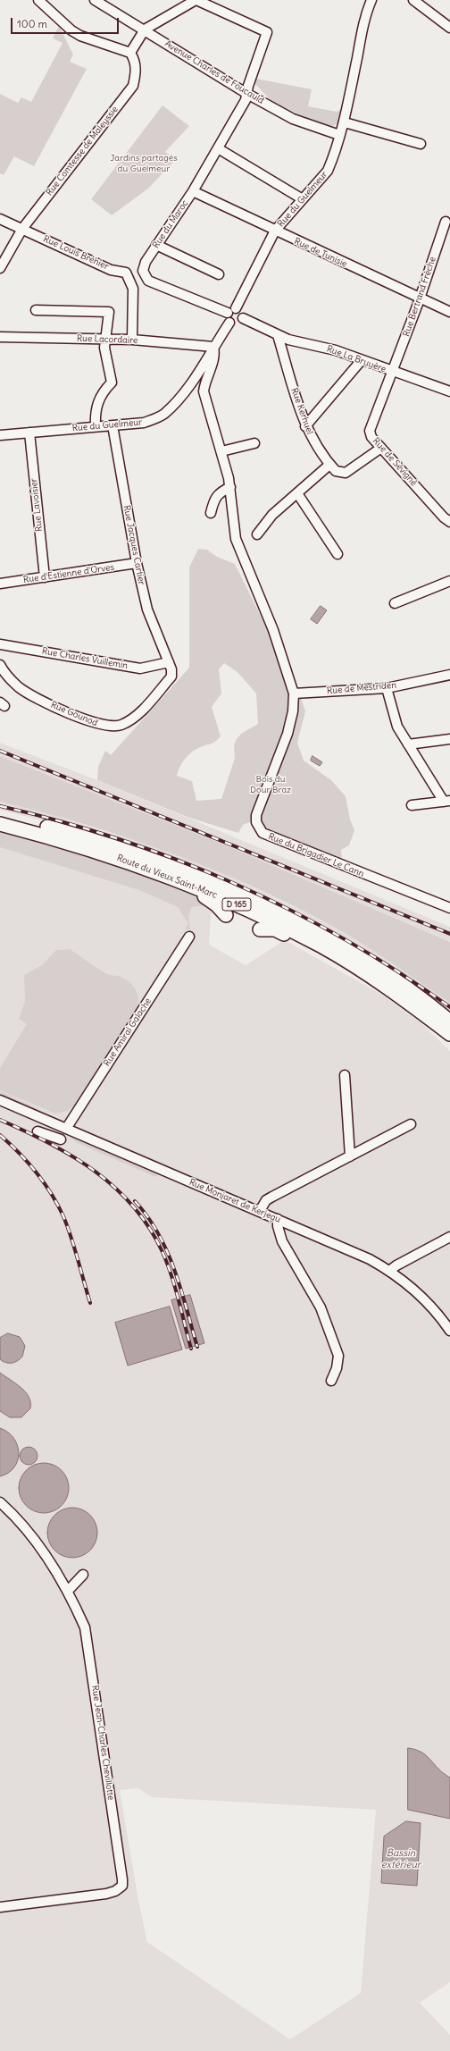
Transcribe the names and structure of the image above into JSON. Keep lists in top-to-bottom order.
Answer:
{
  "streets": {
    "highway": ["Route du Vieux Saint-Marc", "D 165"],
    "street": [
      "Avenue Charles de Foucauld",
      "Rue Comtesse de Maleyssie",
      "Rue du Guelmeur",
      "Rue du Maroc",
      "Rue Louis Bréhier",
      "Rue de Tunisie",
      "Rue Bertrand Frèche",
      "Rue Lacordaire",
      "Rue La Bruyère",
      "Rue Kerhuel",
      "Rue de Sévigné",
      "Rue Lavoisier",
      "Rue Jacques Cartier",
      "Rue d'Estienne d'Orves",
      "Rue Charles Vuillemin",
      "Rue de Mestriden",
      "Rue Gounod",
      "Rue du Brigadier Le Cann",
      "Rue Amiral Galache",
      "Rue Monjaret de Kerjegu",
      "Rue Jean-Charles Chevillotte"
    ]
  },
  "crossings": [
    ["Avenue Charles de Foucauld", "Rue du Guelmeur"],
    ["Avenue Charles de Foucauld", "Rue du Maroc"],
    ["Rue Comtesse de Maleyssie", "Rue Louis Bréhier"],
    ["Rue du Guelmeur", "Rue du Maroc"],
    ["Rue du Guelmeur", "Rue de Tunisie"],
    ["Rue du Guelmeur", "Rue Lacordaire"],
    ["Rue du Guelmeur", "Rue La Bruyère"],
    ["Rue du Guelmeur", "Rue Lavoisier"],
    ["Rue du Guelmeur", "Rue Jacques Cartier"],
    ["Rue du Guelmeur", "Rue du Brigadier Le Cann"],
    ["Rue du Maroc", "Rue de Tunisie"],
    ["Rue du Maroc", "Rue La Bruyère"],
    ["Rue Louis Bréhier", "Rue Lacordaire"],
    ["Rue de Tunisie", "Rue Bertrand Frèche"],
    ["Rue Bertrand Frèche", "Rue La Bruyère"],
    ["Rue Bertrand Frèche", "Rue de Sévigné"],
    ["Rue Lacordaire", "Rue du Brigadier Le Cann"],
    ["Rue La Bruyère", "Rue Kerhuel"],
    ["Rue La Bruyère", "Rue de Sévigné"],
    ["Rue Kerhuel", "Rue de Sévigné"],
    ["Rue Lavoisier", "Rue d'Estienne d'Orves"],
    ["Rue Jacques Cartier", "Rue d'Estienne d'Orves"],
    ["Rue Jacques Cartier", "Rue Charles Vuillemin"],
    ["Rue Jacques Cartier", "Rue Gounod"],
    ["Rue Charles Vuillemin", "Rue Gounod"],
    ["Rue de Mestriden", "Rue du Brigadier Le Cann"],
    ["Rue Amiral Galache", "Rue Monjaret de Kerjegu"]
  ],
  "water": ["Bassin extérieur"],
  "parks": ["Jardins partagés du Guelmeur", "Bois du Dour Braz"],
  "scale_bar": "100 m"
}
